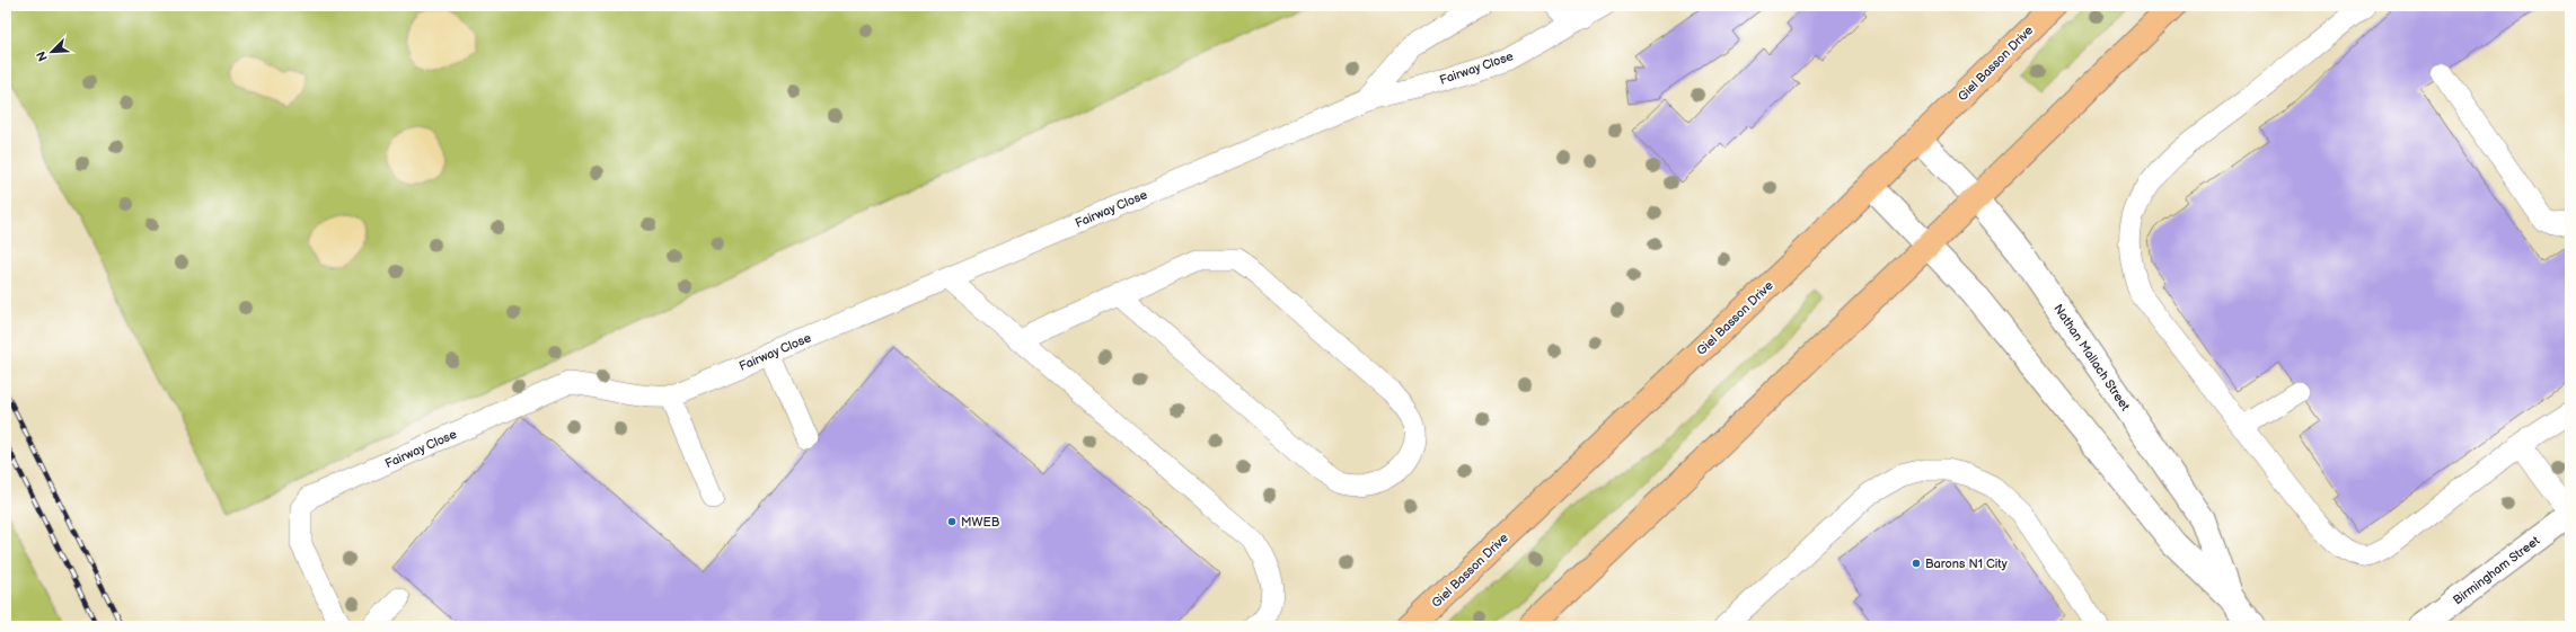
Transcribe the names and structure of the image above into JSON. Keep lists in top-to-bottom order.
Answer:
{
  "streets": {
    "main road": ["Giel Basson Drive"],
    "street": ["Nathan Mallach Street", "Birmingham Street"],
    "lane": ["Fairway Close"]
  },
  "crossings": [
    ["Giel Basson Drive", "Nathan Mallach Street"]
  ],
  "places": ["MWEB", "Barons N1 City"],
  "north": "bottom left"
}
